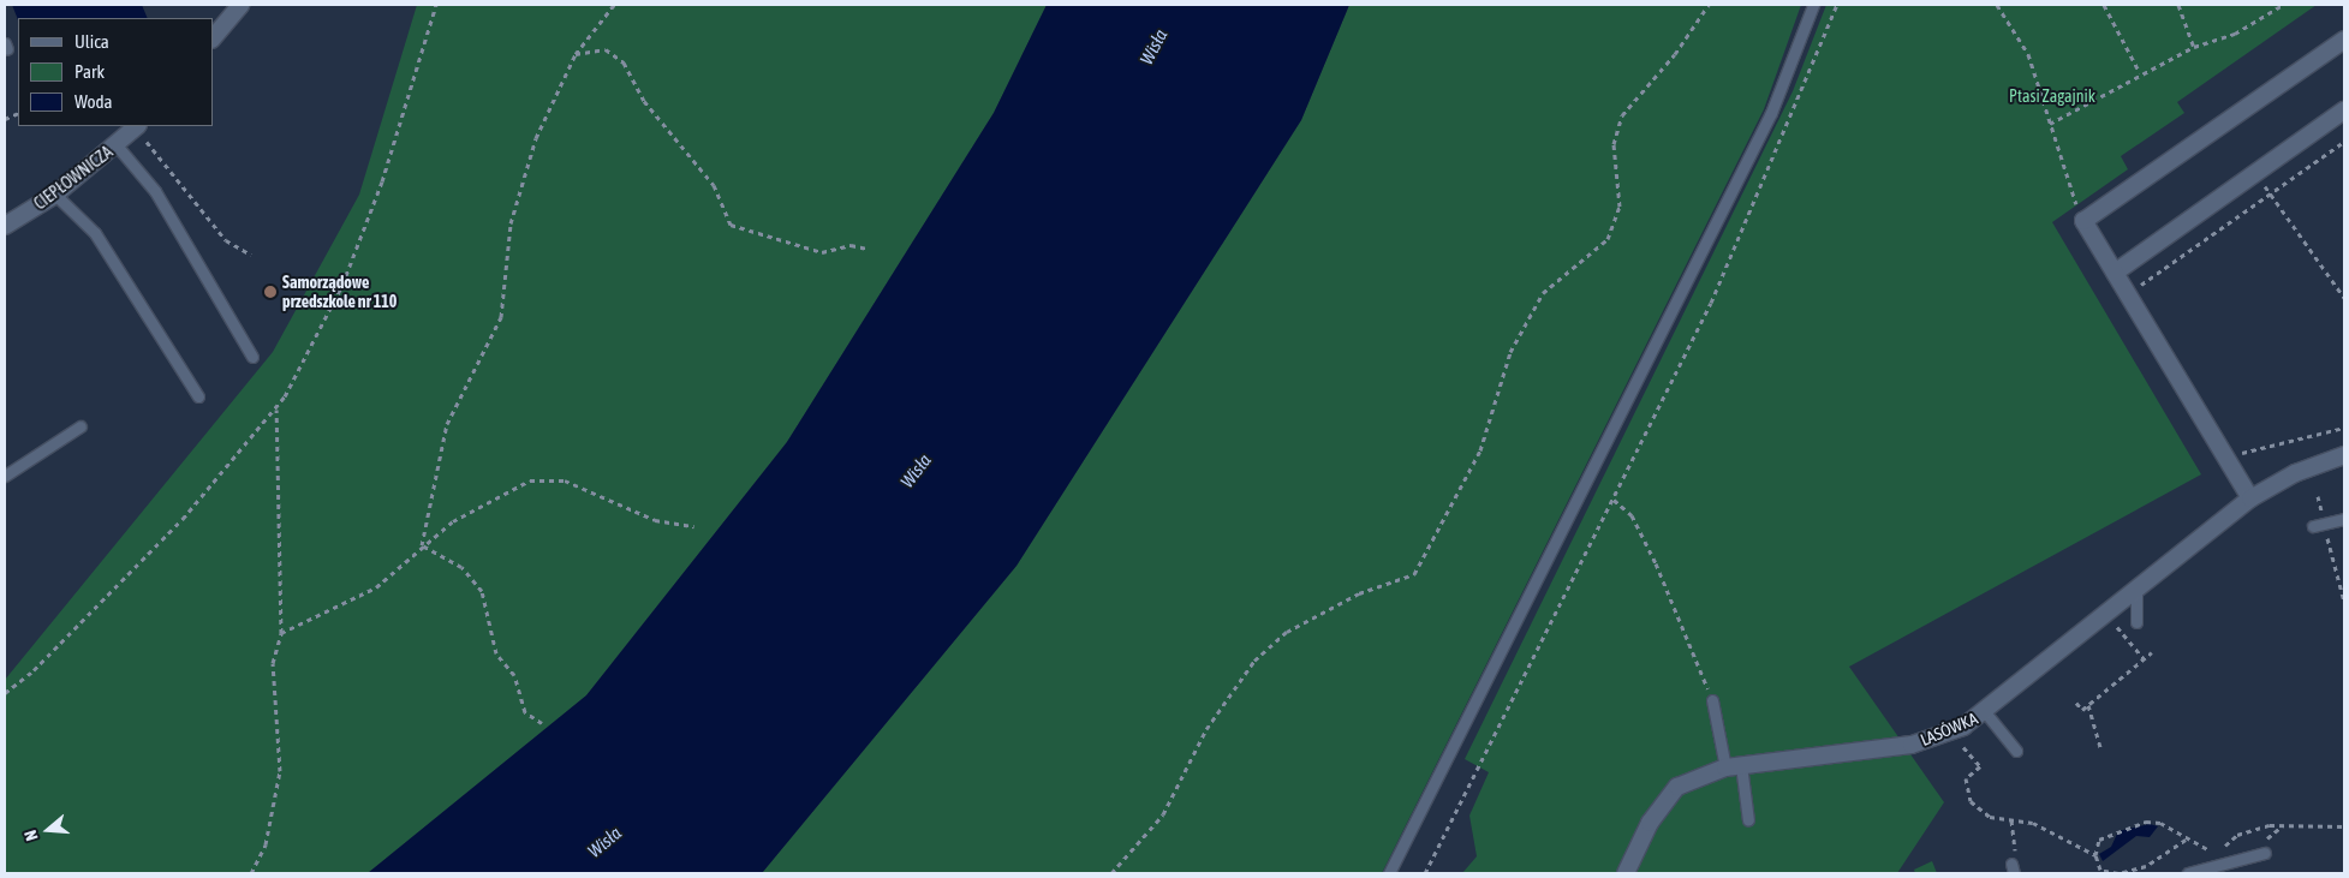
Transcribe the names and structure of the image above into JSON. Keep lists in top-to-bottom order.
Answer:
{
  "streets": {
    "street": ["CIEPŁOWNICZA", "LASÓWKA"]
  },
  "water": ["Wisła"],
  "parks": ["Ptasi Zagajnik"],
  "places": ["Samorządowe przedszkole nr 110"],
  "legend": ["Ulica", "Park", "Woda"],
  "north": "left"
}
